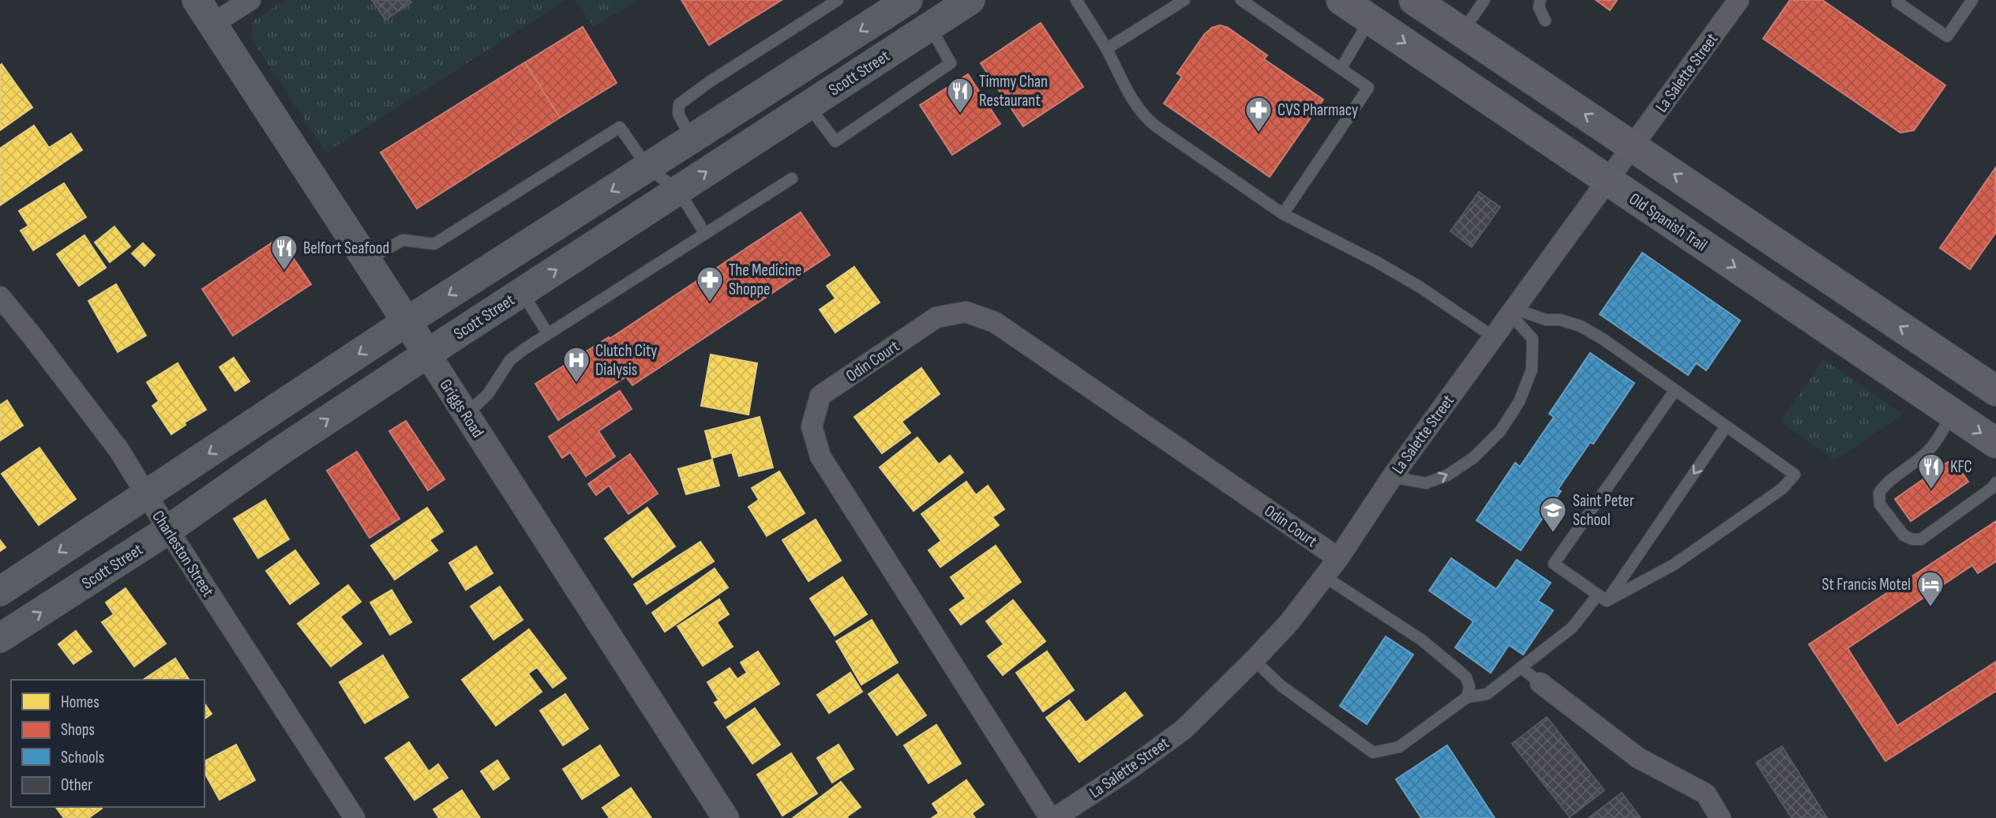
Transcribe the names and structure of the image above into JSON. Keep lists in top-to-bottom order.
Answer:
{
  "streets": {
    "main road": ["Scott Street", "Old Spanish Trail", "Griggs Road"],
    "street": ["La Salette Street", "Odin Court", "Charleston Street"]
  },
  "crossings": [
    ["Scott Street", "Griggs Road"],
    ["Scott Street", "Charleston Street"],
    ["La Salette Street", "Old Spanish Trail"],
    ["La Salette Street", "Odin Court"]
  ],
  "places": {
    "restaurant": ["Timmy Chan Restaurant", "Belfort Seafood", "KFC"],
    "pharmacy": ["CVS Pharmacy", "The Medicine Shoppe"],
    "hospital": ["Clutch City Dialysis"],
    "school or university": ["Saint Peter School"],
    "hotel": ["St Francis Motel"]
  },
  "legend": [
    "Homes",
    "Shops",
    "Schools",
    "Other"
  ]
}
